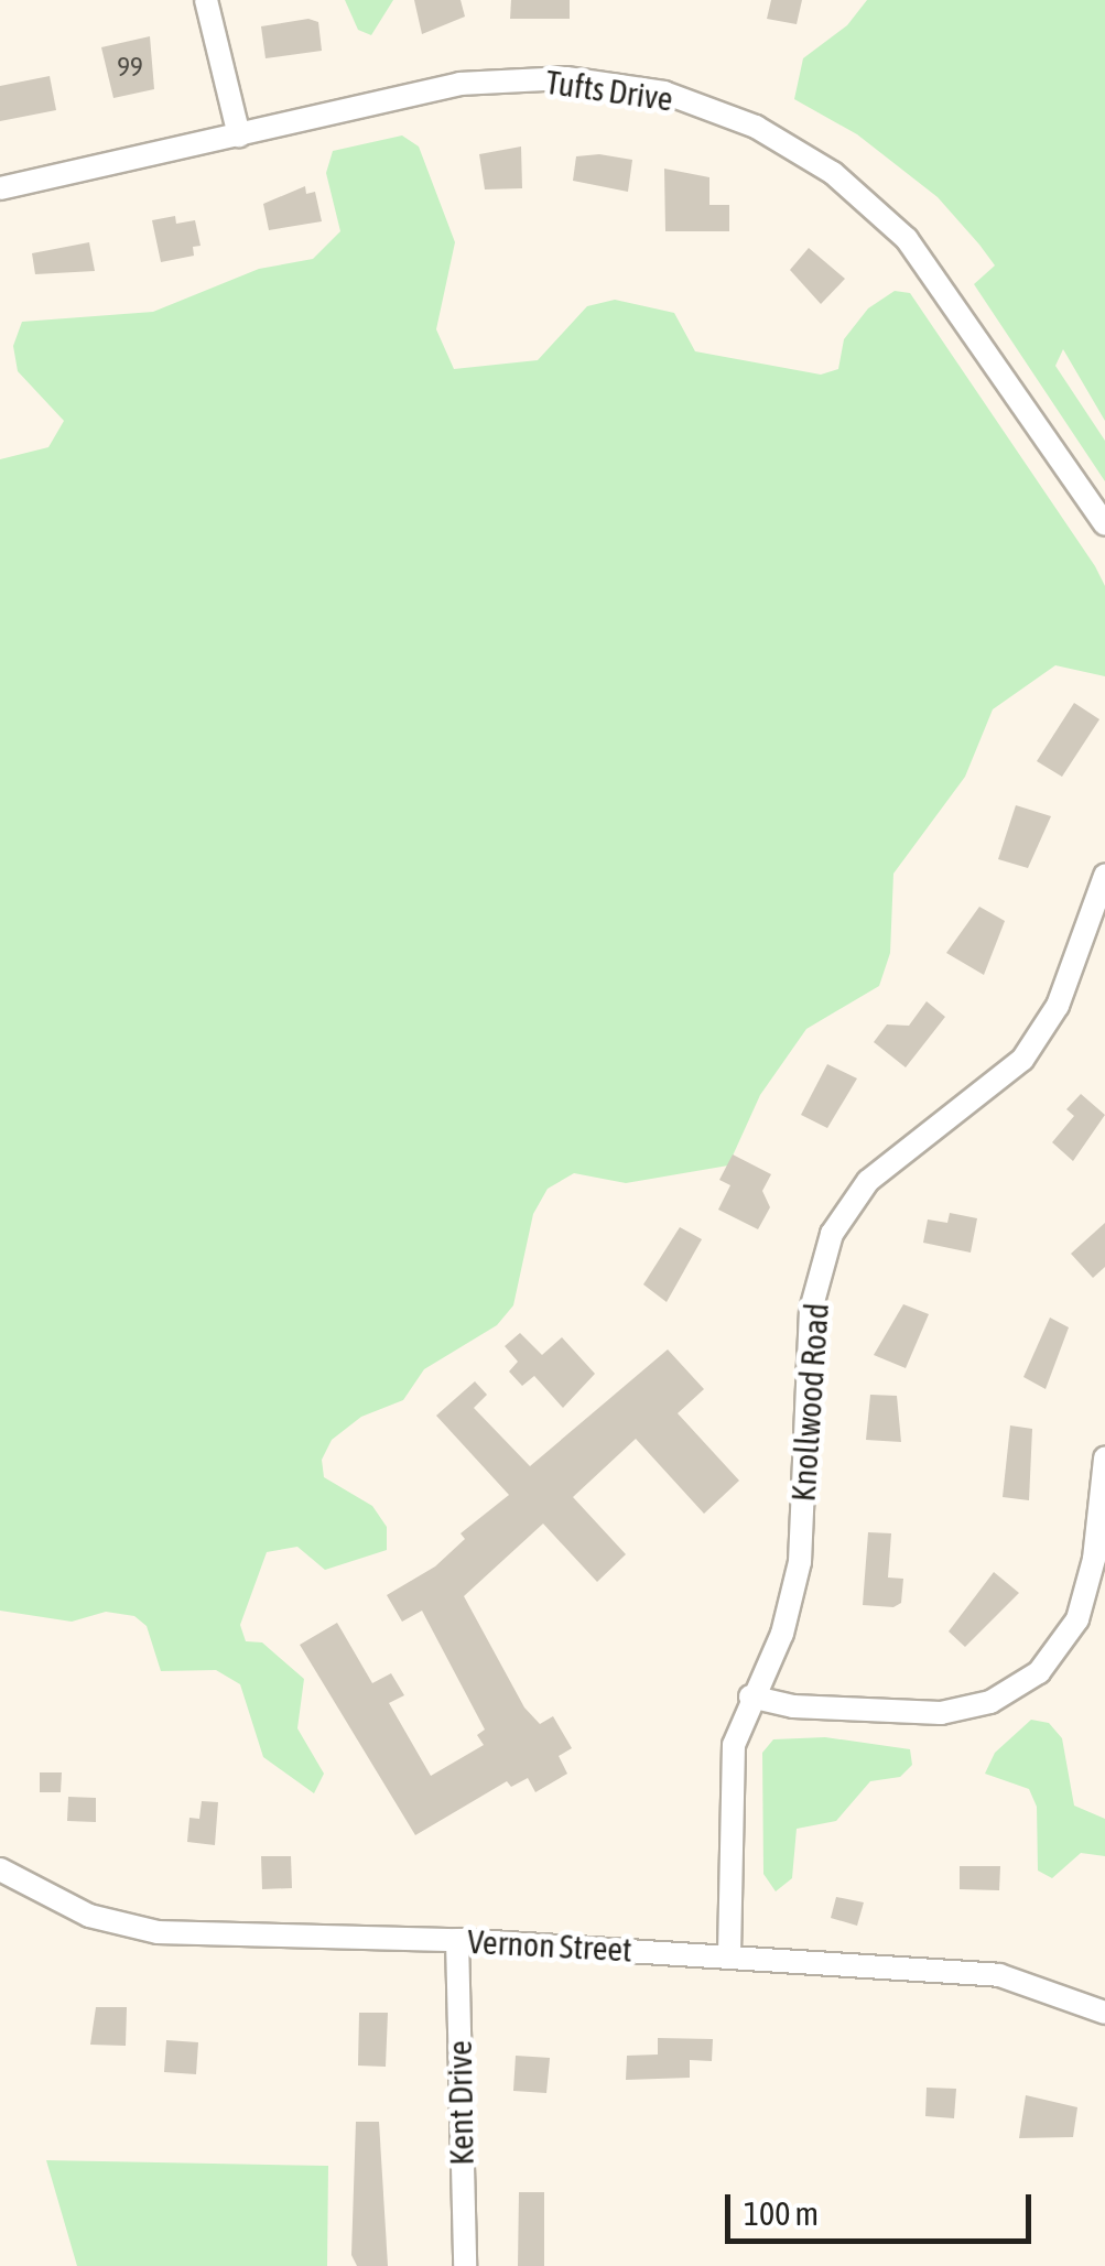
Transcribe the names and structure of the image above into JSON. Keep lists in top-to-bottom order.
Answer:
{
  "streets": {
    "street": [
      "Tufts Drive",
      "Knollwood Road",
      "Vernon Street",
      "Kent Drive"
    ]
  },
  "crossings": [
    ["Knollwood Road", "Vernon Street"],
    ["Vernon Street", "Kent Drive"]
  ],
  "house_numbers": ["99"],
  "scale_bar": "100 m"
}
